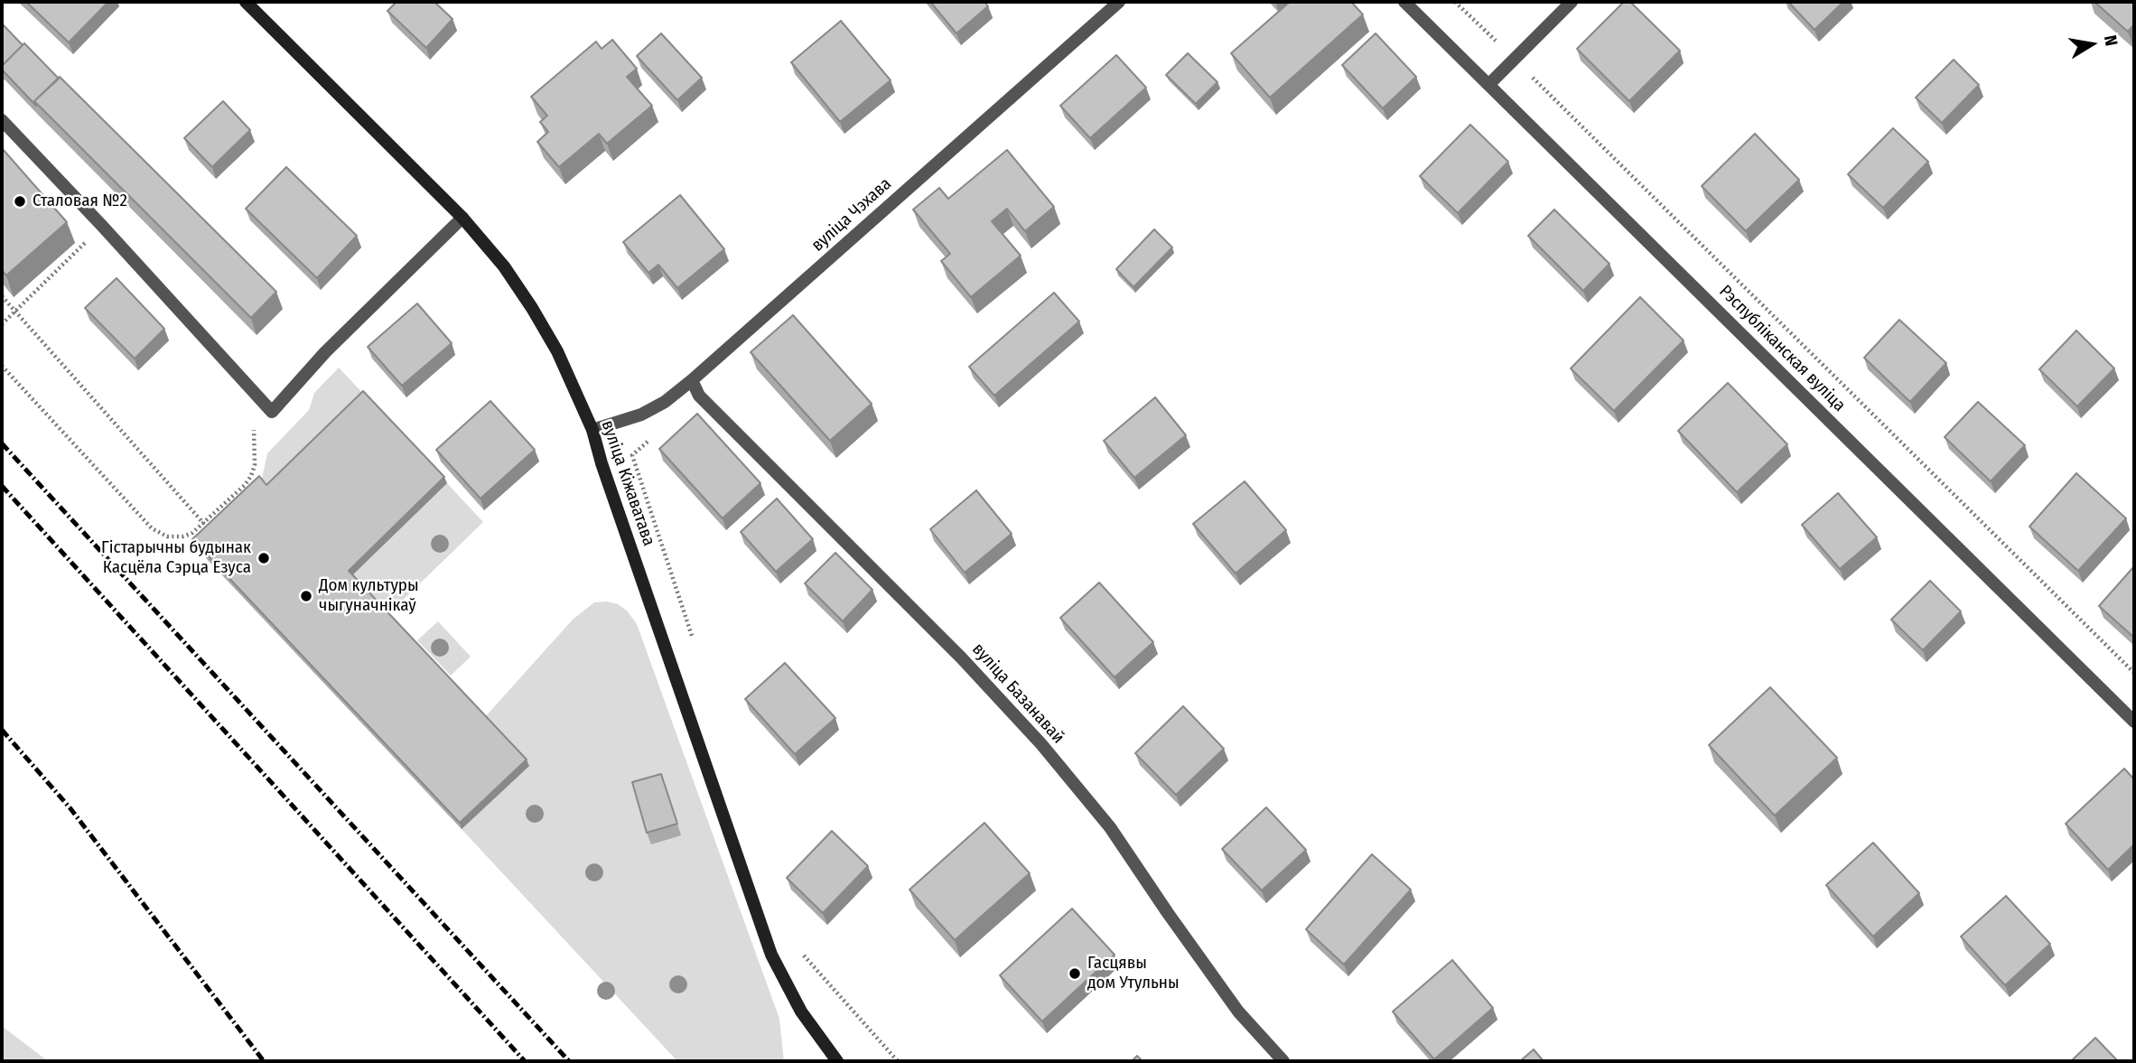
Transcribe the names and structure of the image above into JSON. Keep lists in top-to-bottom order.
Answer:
{
  "streets": {
    "main road": ["вуліца Кіжаватава"],
    "street": ["вуліца Чэхава", "Рэспубліканская вуліца", "вуліца Базанавай"]
  },
  "crossings": [
    ["вуліца Чэхава", "вуліца Кіжаватава"],
    ["вуліца Чэхава", "вуліца Базанавай"]
  ],
  "places": [
    "Сталовая №2",
    "Гістарычны будынак Касцёла Сэрца Езуса",
    "Дом культуры чыгуначнікаў",
    "Гасцявы дом Утульны"
  ],
  "north": "right"
}
